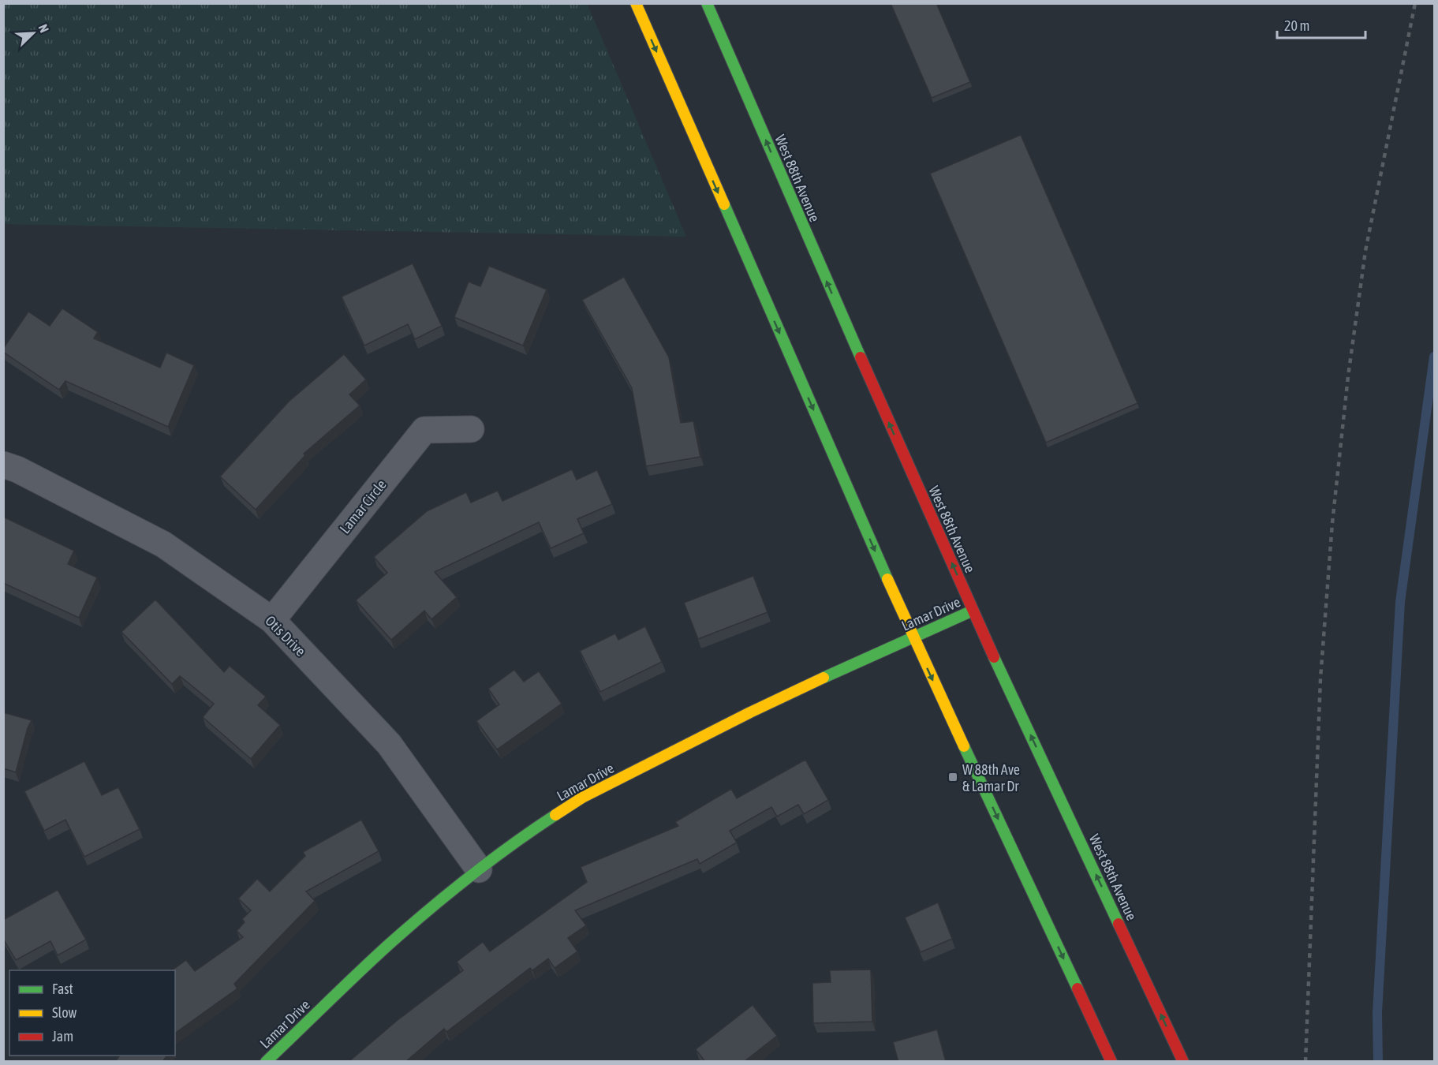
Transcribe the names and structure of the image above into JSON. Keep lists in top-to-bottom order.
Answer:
{
  "streets": {
    "main road": ["West 88th Avenue", "Lamar Drive"],
    "street": ["Lamar Circle", "Otis Drive"]
  },
  "crossings": [
    ["West 88th Avenue", "Lamar Drive"],
    ["Lamar Circle", "Otis Drive"],
    ["Lamar Drive", "Otis Drive"]
  ],
  "places": {
    "transit": ["W 88th Ave & Lamar Dr"]
  },
  "legend": ["Fast", "Slow", "Jam"],
  "scale_bar": "20 m",
  "north": "top right"
}
